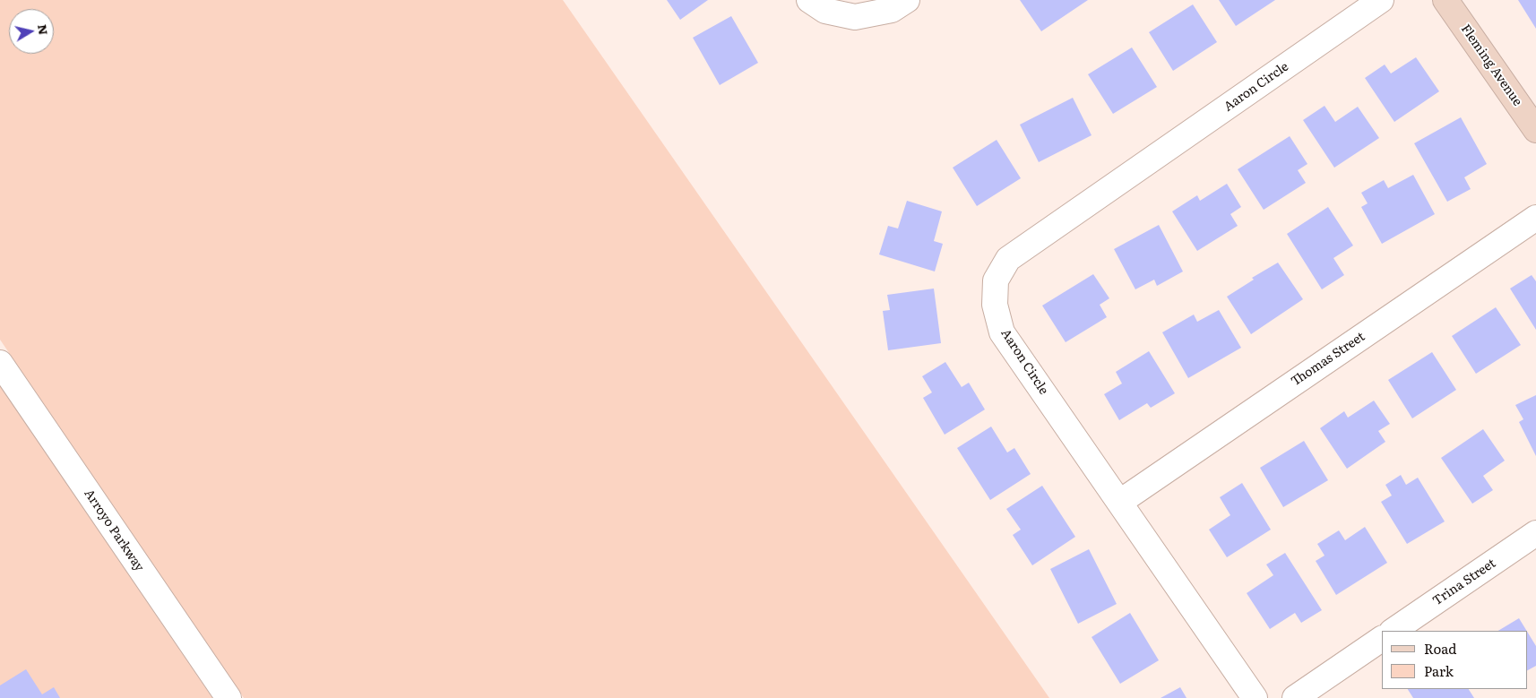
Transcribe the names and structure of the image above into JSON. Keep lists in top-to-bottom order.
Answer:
{
  "streets": {
    "street": [
      "Fleming Avenue",
      "Aaron Circle",
      "Thomas Street",
      "Arroyo Parkway",
      "Trina Street"
    ]
  },
  "crossings": [
    ["Aaron Circle", "Thomas Street"]
  ],
  "legend": ["Road", "Park"],
  "north": "right"
}
